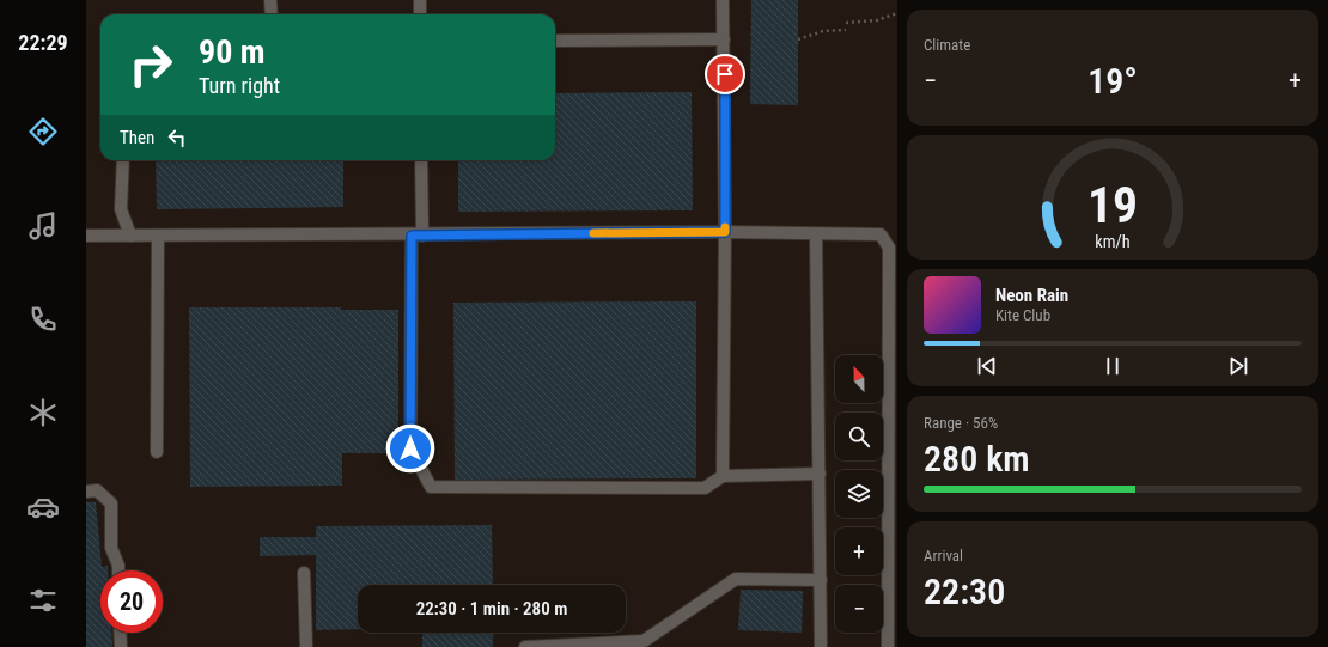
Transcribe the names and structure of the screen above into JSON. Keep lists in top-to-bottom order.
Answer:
{
  "north": "top",
  "page": {
    "tabs": "22:29",
    "tile": [
      "Climate",
      ["Range · 56%", "280 km"],
      ["Arrival", "22:30"]
    ],
    "turn": ["90 m", "Turn right"],
    "heat": ["−", "19°", "+"],
    "then": "Then",
    "song": ["Neon Rain", "Kite Club"],
    "map_buttons": ["+", "−"],
    "limit": "20",
    "trip": "22:30 · 1 min · 280 m",
    "gauge": ["19", "km/h"]
  }
}
